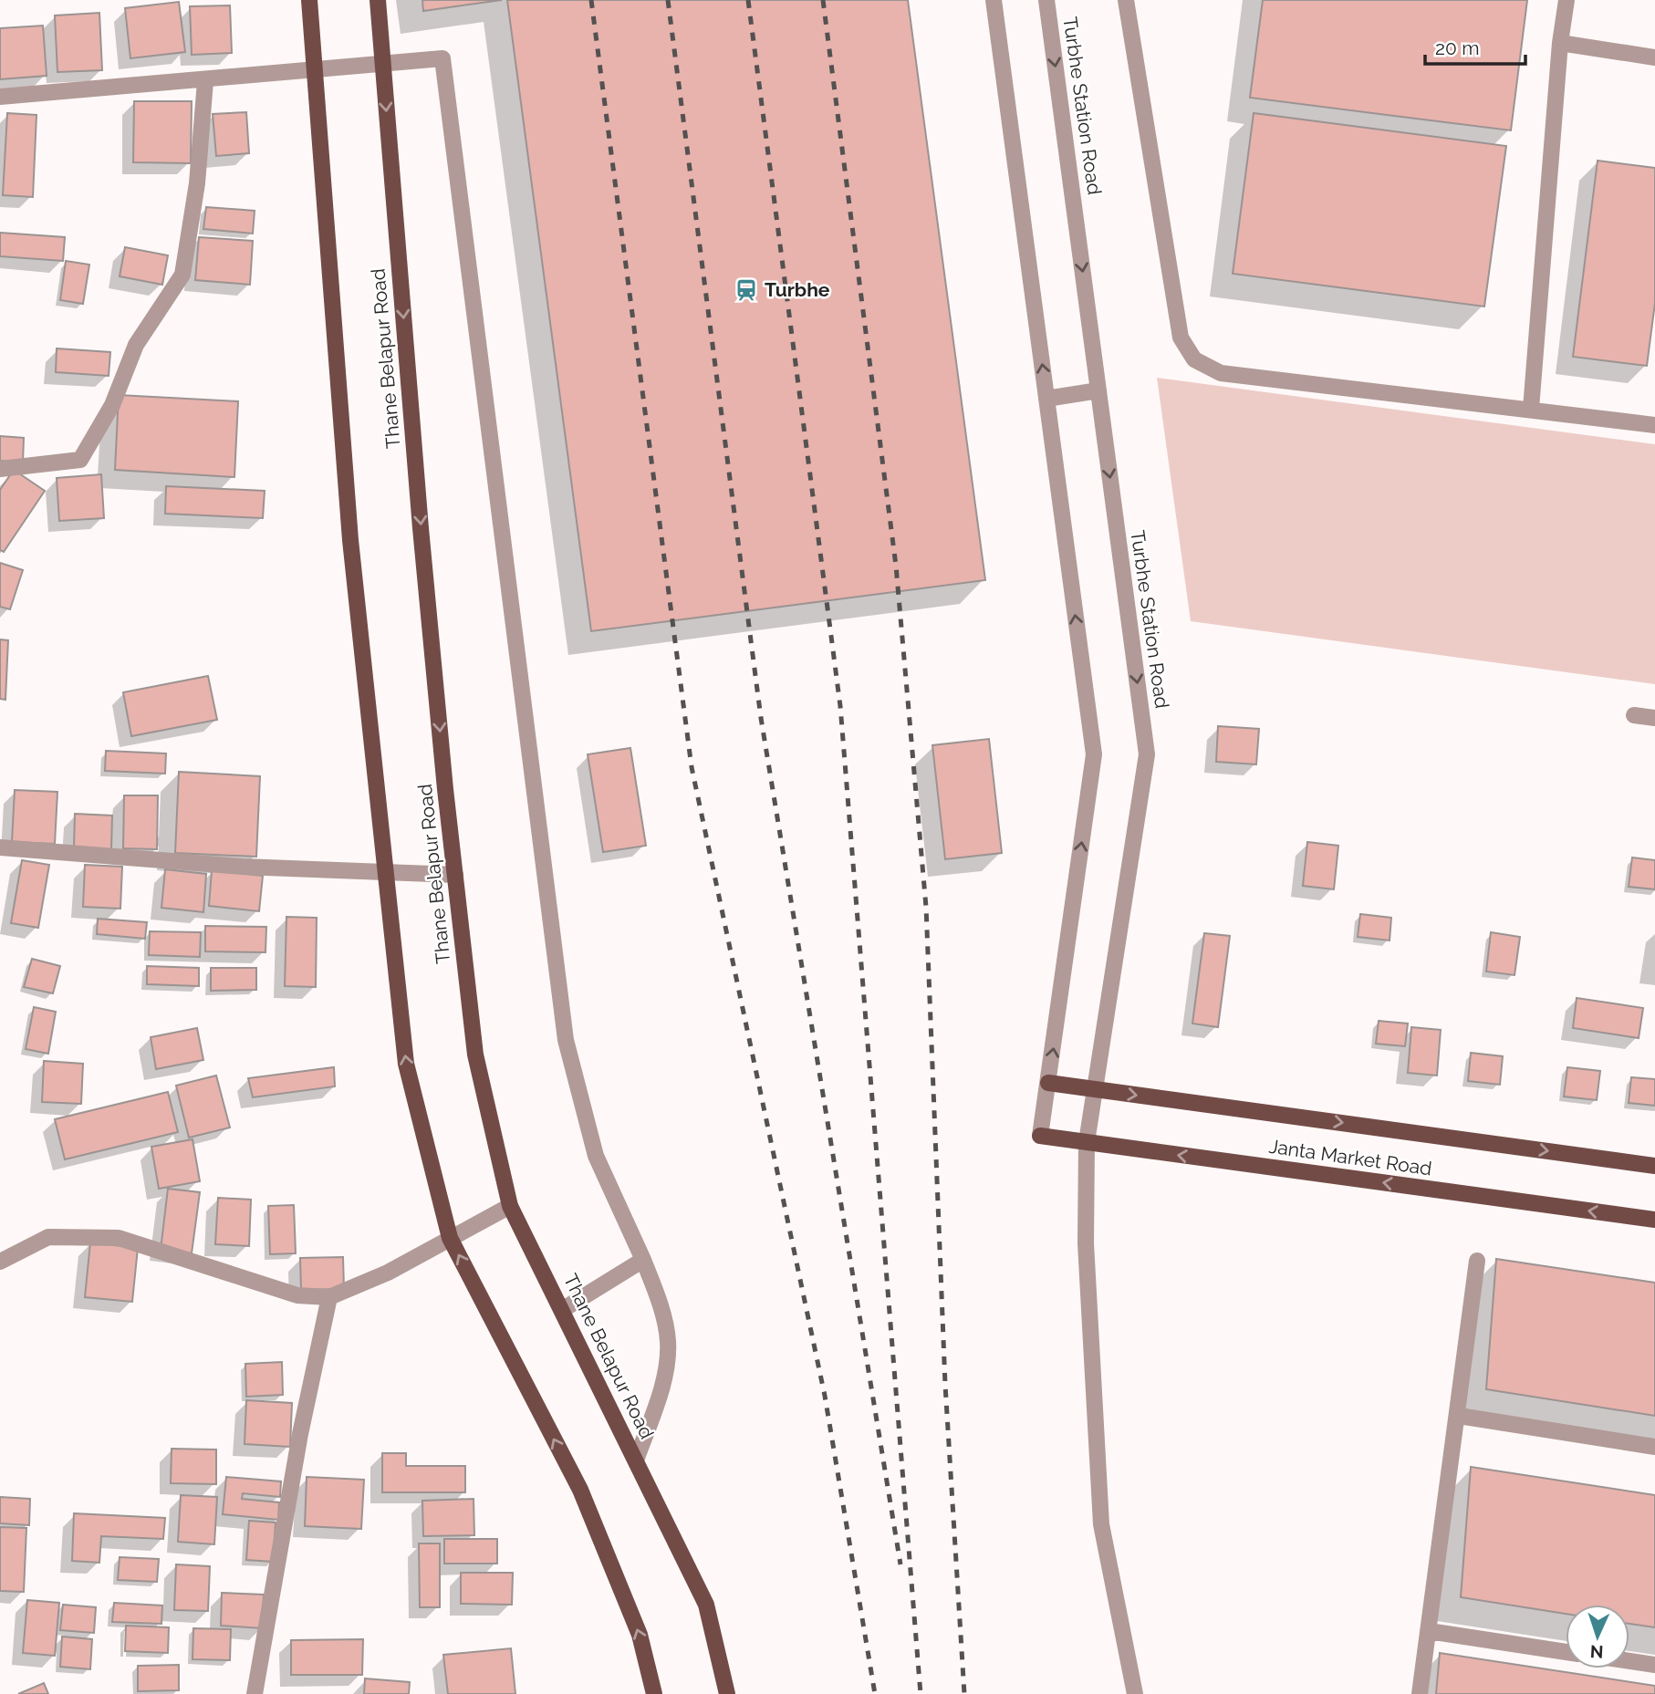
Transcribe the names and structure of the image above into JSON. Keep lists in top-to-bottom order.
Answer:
{
  "streets": {
    "main road": ["Thane Belapur Road", "Janta Market Road"],
    "street": ["Turbhe Station Road"]
  },
  "crossings": [
    ["Turbhe Station Road", "Janta Market Road"]
  ],
  "places": {
    "station": ["Turbhe"]
  },
  "scale_bar": "20 m",
  "north": "bottom"
}
